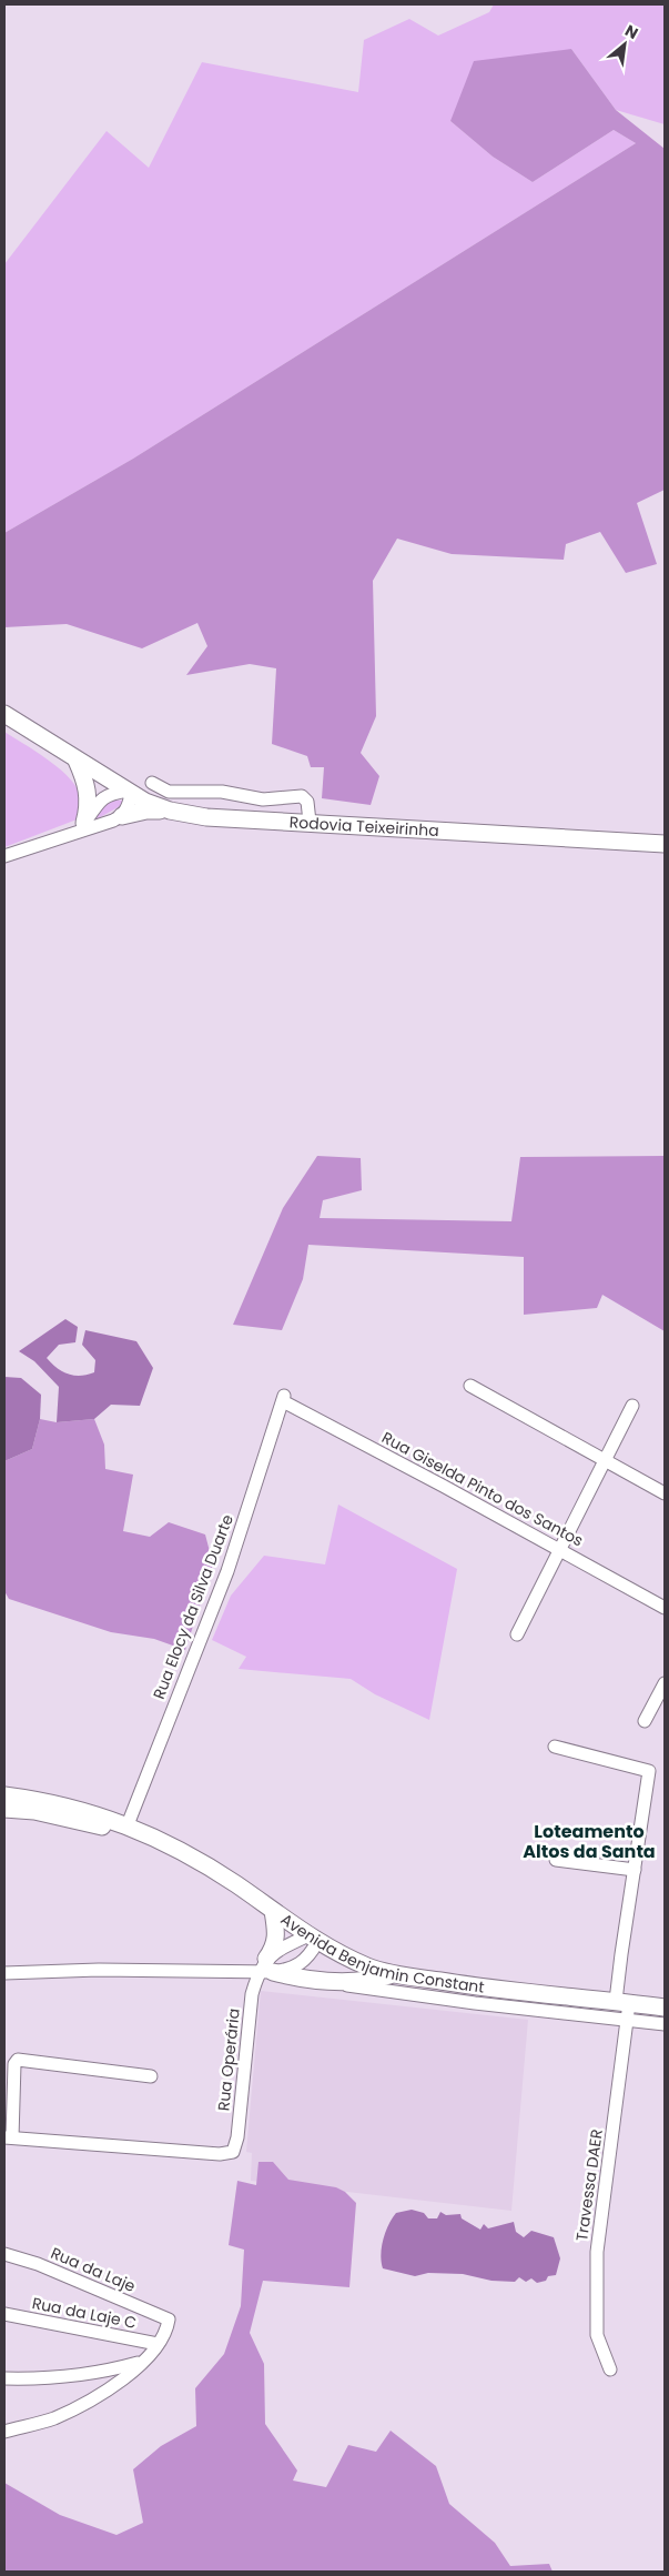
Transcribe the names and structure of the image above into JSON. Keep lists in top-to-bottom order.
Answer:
{
  "streets": {
    "main road": ["Rodovia Teixeirinha", "Avenida Benjamin Constant"],
    "street": [
      "Rua Giselda Pinto dos Santos",
      "Rua Elocy da Silva Duarte",
      "Rua Operária",
      "Travessa DAER",
      "Rua da Laje",
      "Rua da Laje C"
    ]
  },
  "crossings": [
    ["Rua Giselda Pinto dos Santos", "Rua Elocy da Silva Duarte"],
    ["Rua Elocy da Silva Duarte", "Avenida Benjamin Constant"],
    ["Avenida Benjamin Constant", "Travessa DAER"],
    ["Rua da Laje", "Rua da Laje C"]
  ],
  "districts": ["Loteamento Altos da Santa"],
  "north": "top right"
}
